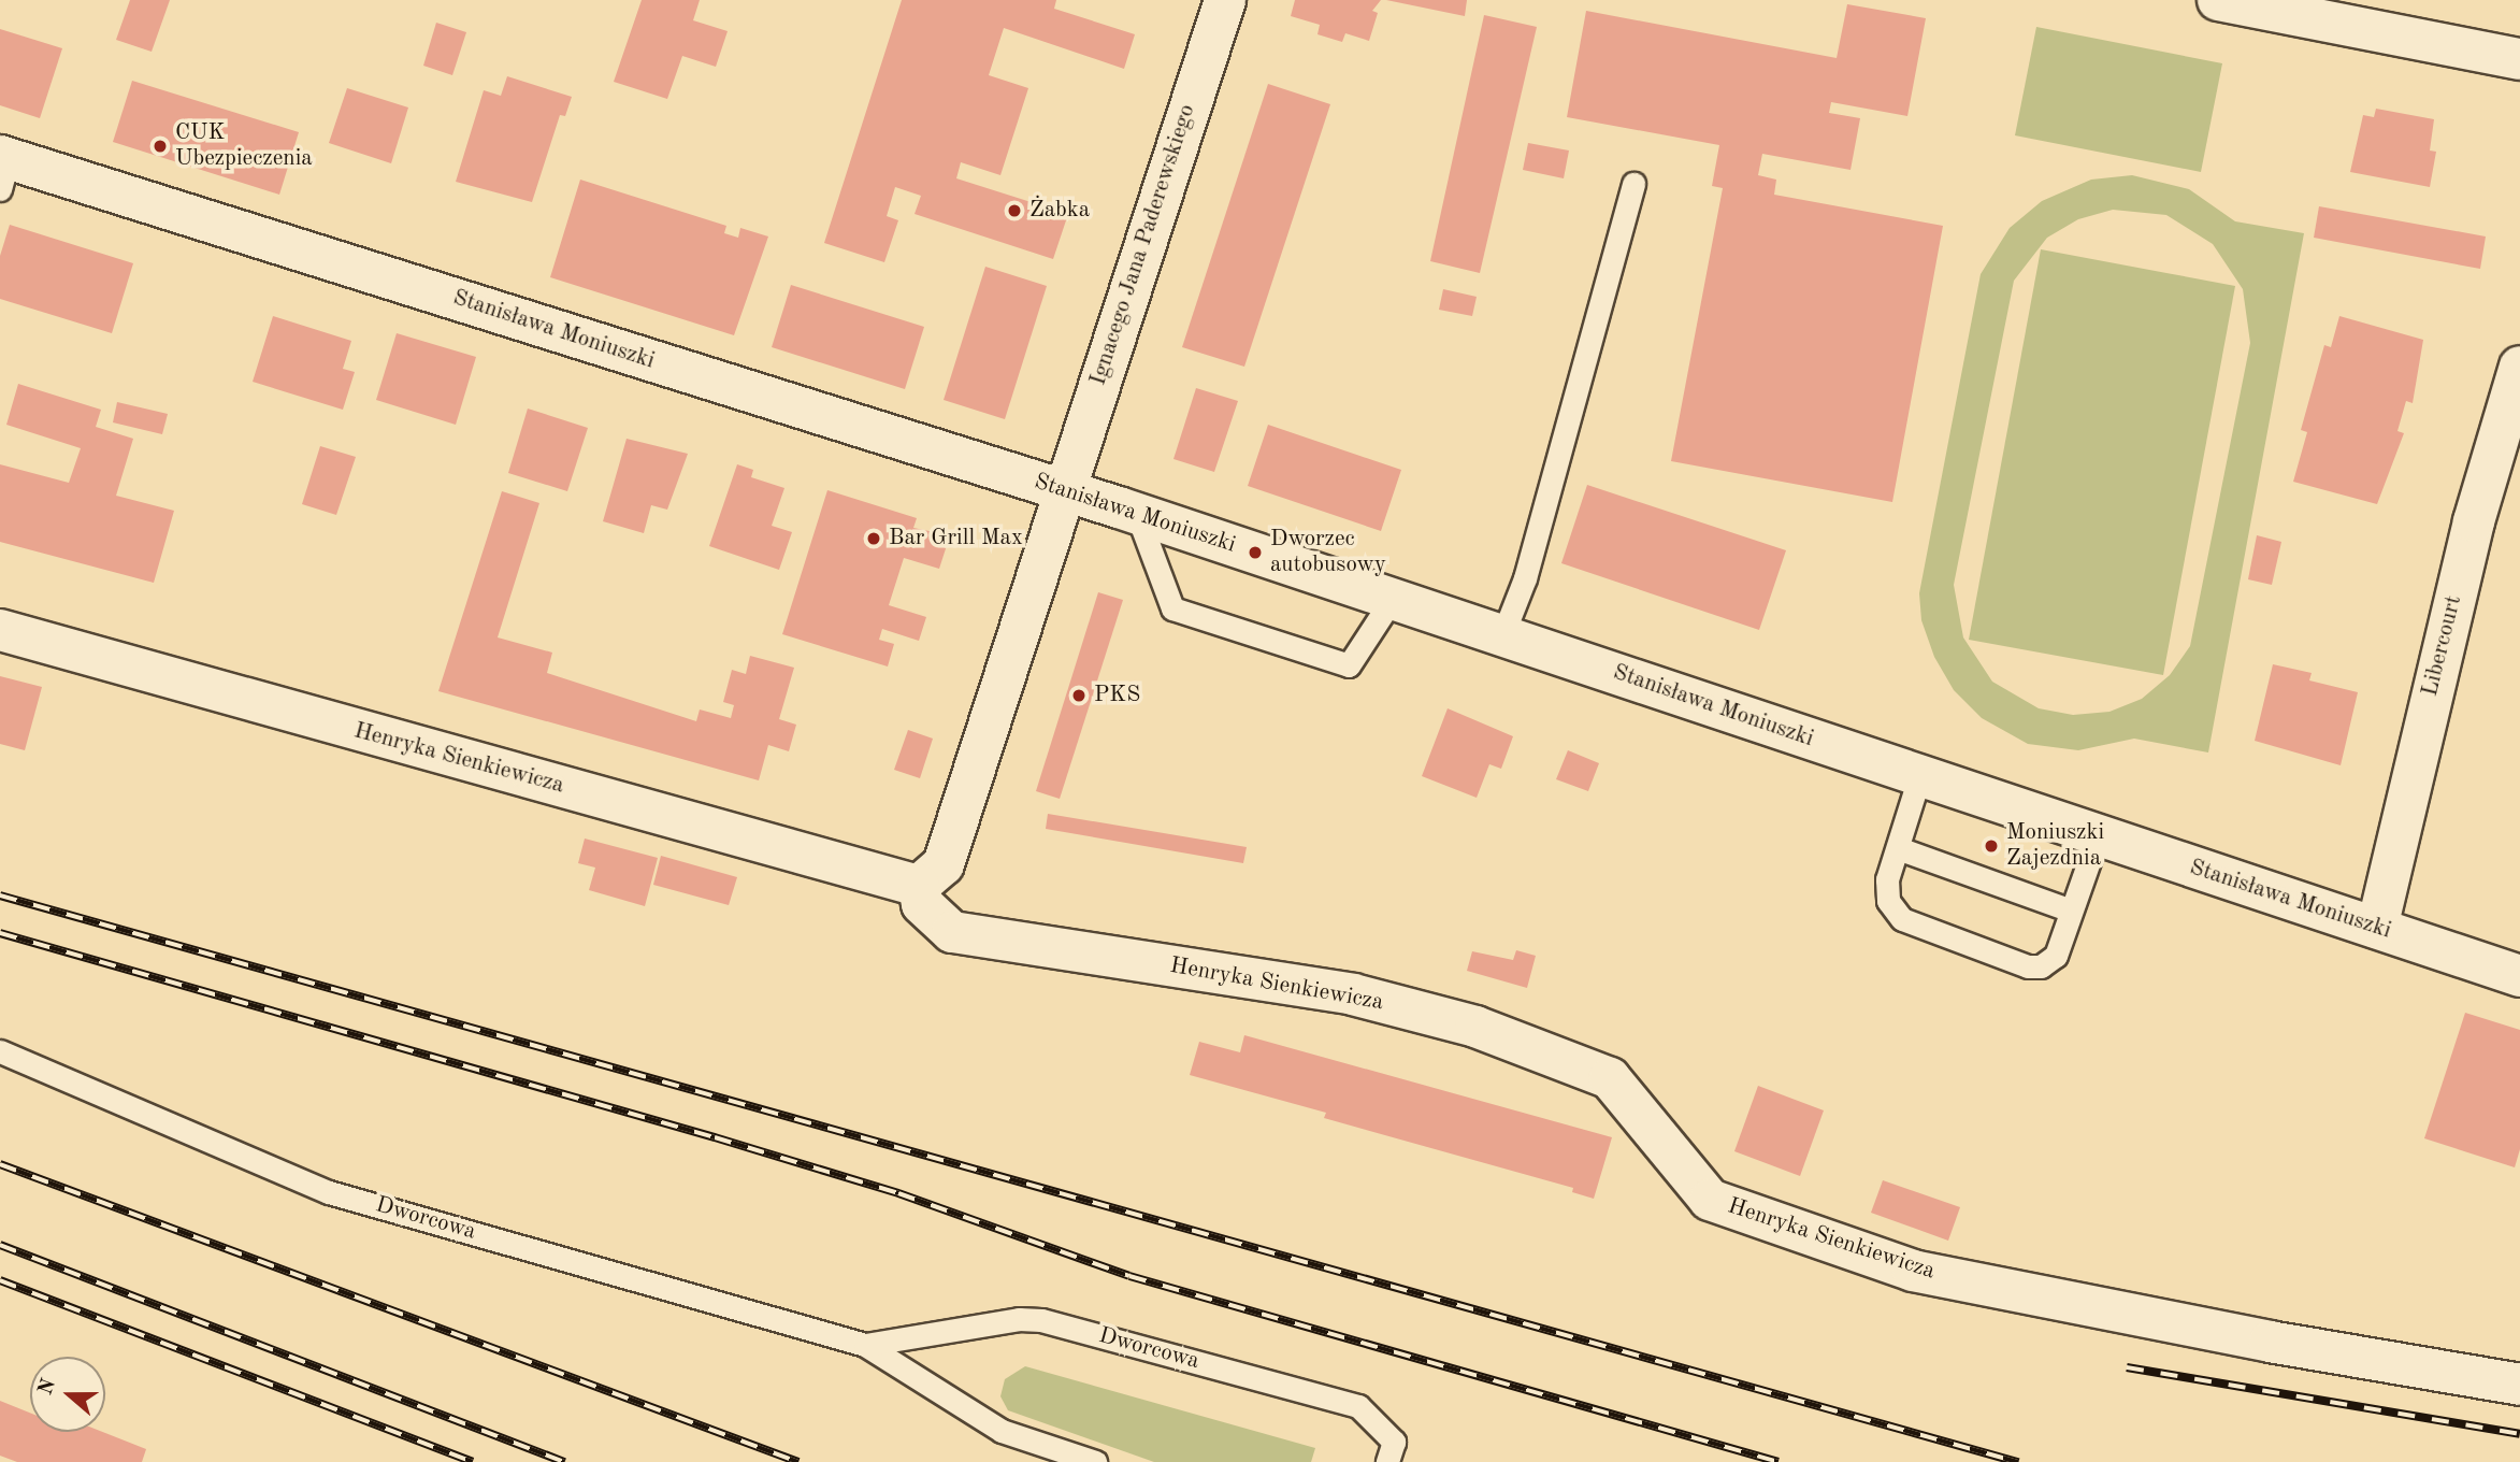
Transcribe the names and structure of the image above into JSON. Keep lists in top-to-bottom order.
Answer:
{
  "streets": {
    "street": [
      "Ignacego Jana Paderewskiego",
      "Stanisława Moniuszki",
      "Libercourt",
      "Henryka Sienkiewicza"
    ],
    "lane": ["Dworcowa"]
  },
  "crossings": [
    ["Ignacego Jana Paderewskiego", "Stanisława Moniuszki"],
    ["Stanisława Moniuszki", "Libercourt"]
  ],
  "places": [
    "CUK Ubezpieczenia",
    "Żabka",
    "Bar Grill Max",
    "Dworzec autobusowy",
    "PKS",
    "Moniuszki Zajezdnia"
  ],
  "north": "left"
}
